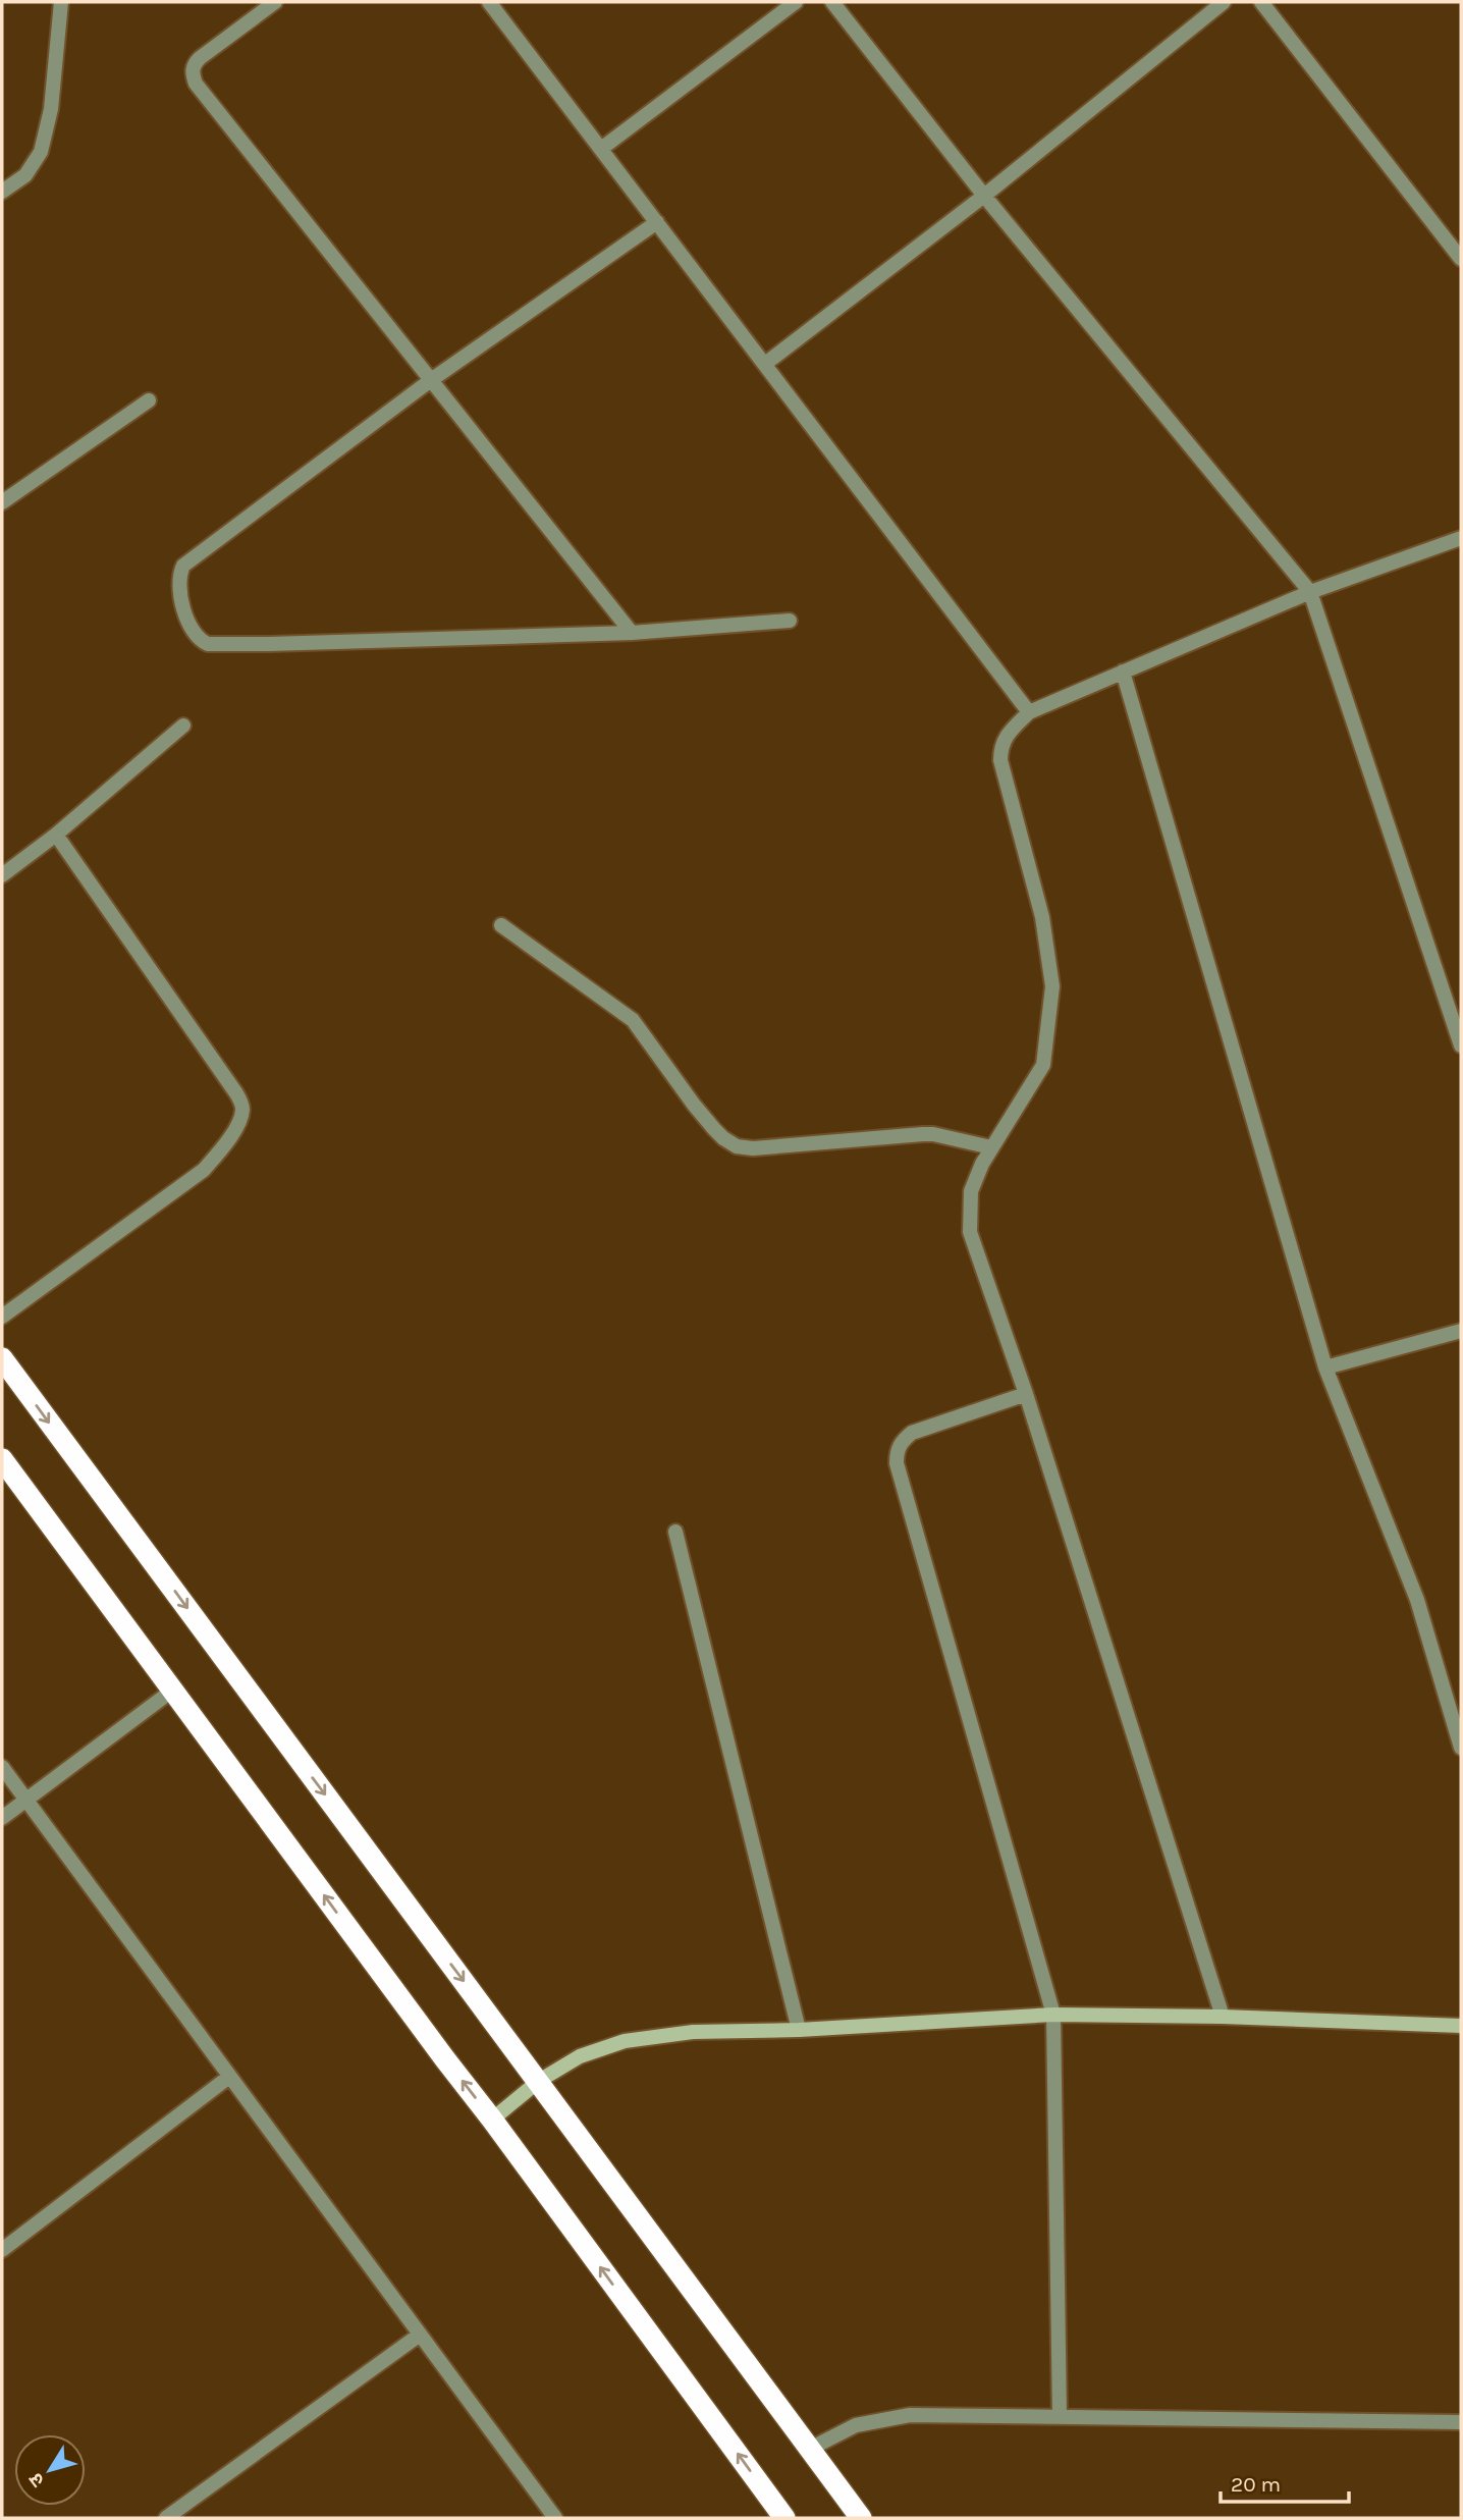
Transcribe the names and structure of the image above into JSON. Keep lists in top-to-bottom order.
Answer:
{
  "scale_bar": "20 m",
  "north": "bottom left"
}
